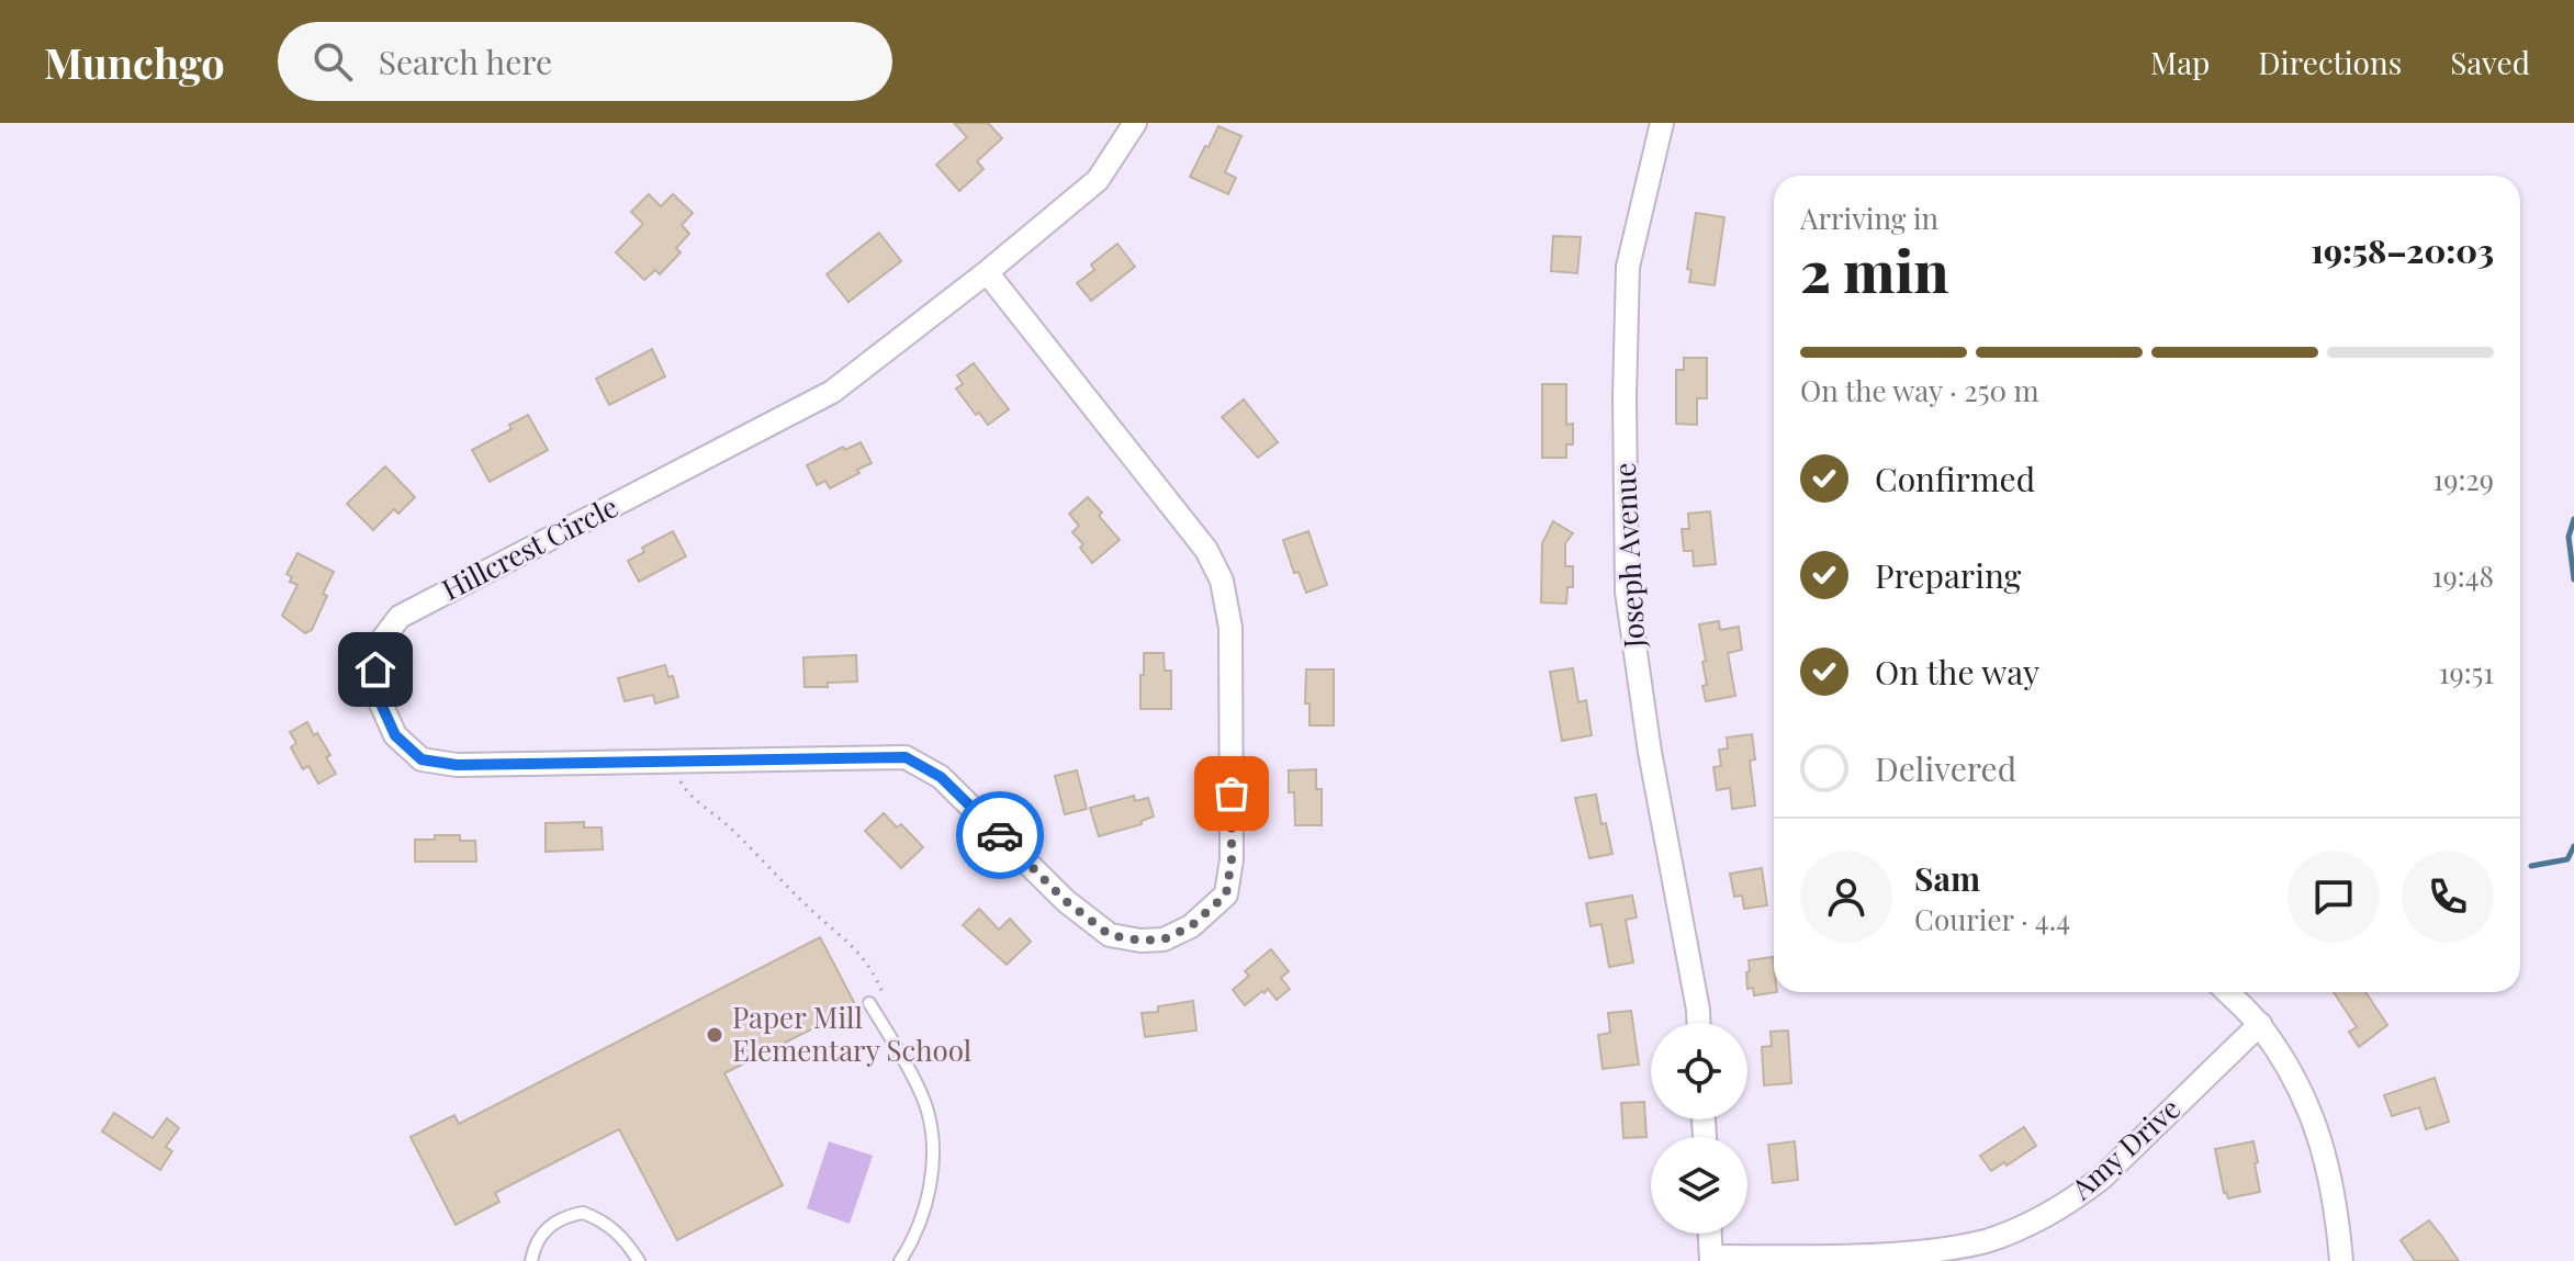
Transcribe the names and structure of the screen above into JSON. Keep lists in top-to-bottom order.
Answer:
{
  "streets": {
    "street": ["Hillcrest Circle", "Joseph Avenue", "Amy Drive"]
  },
  "places": ["Paper Mill Elementary School"],
  "page": {
    "header": "Munchgo",
    "search": "Search here",
    "nav": ["Map", "Directions", "Saved"],
    "heading": ["2 min", "Arriving in", "19:58–20:03"],
    "panel": ["Sam", "Courier · 4.4"],
    "bar": "On the way · 250 m",
    "list": [
      ["Confirmed", "19:29"],
      ["Preparing", "19:48"],
      ["On the way", "19:51"],
      "Delivered"
    ]
  }
}
